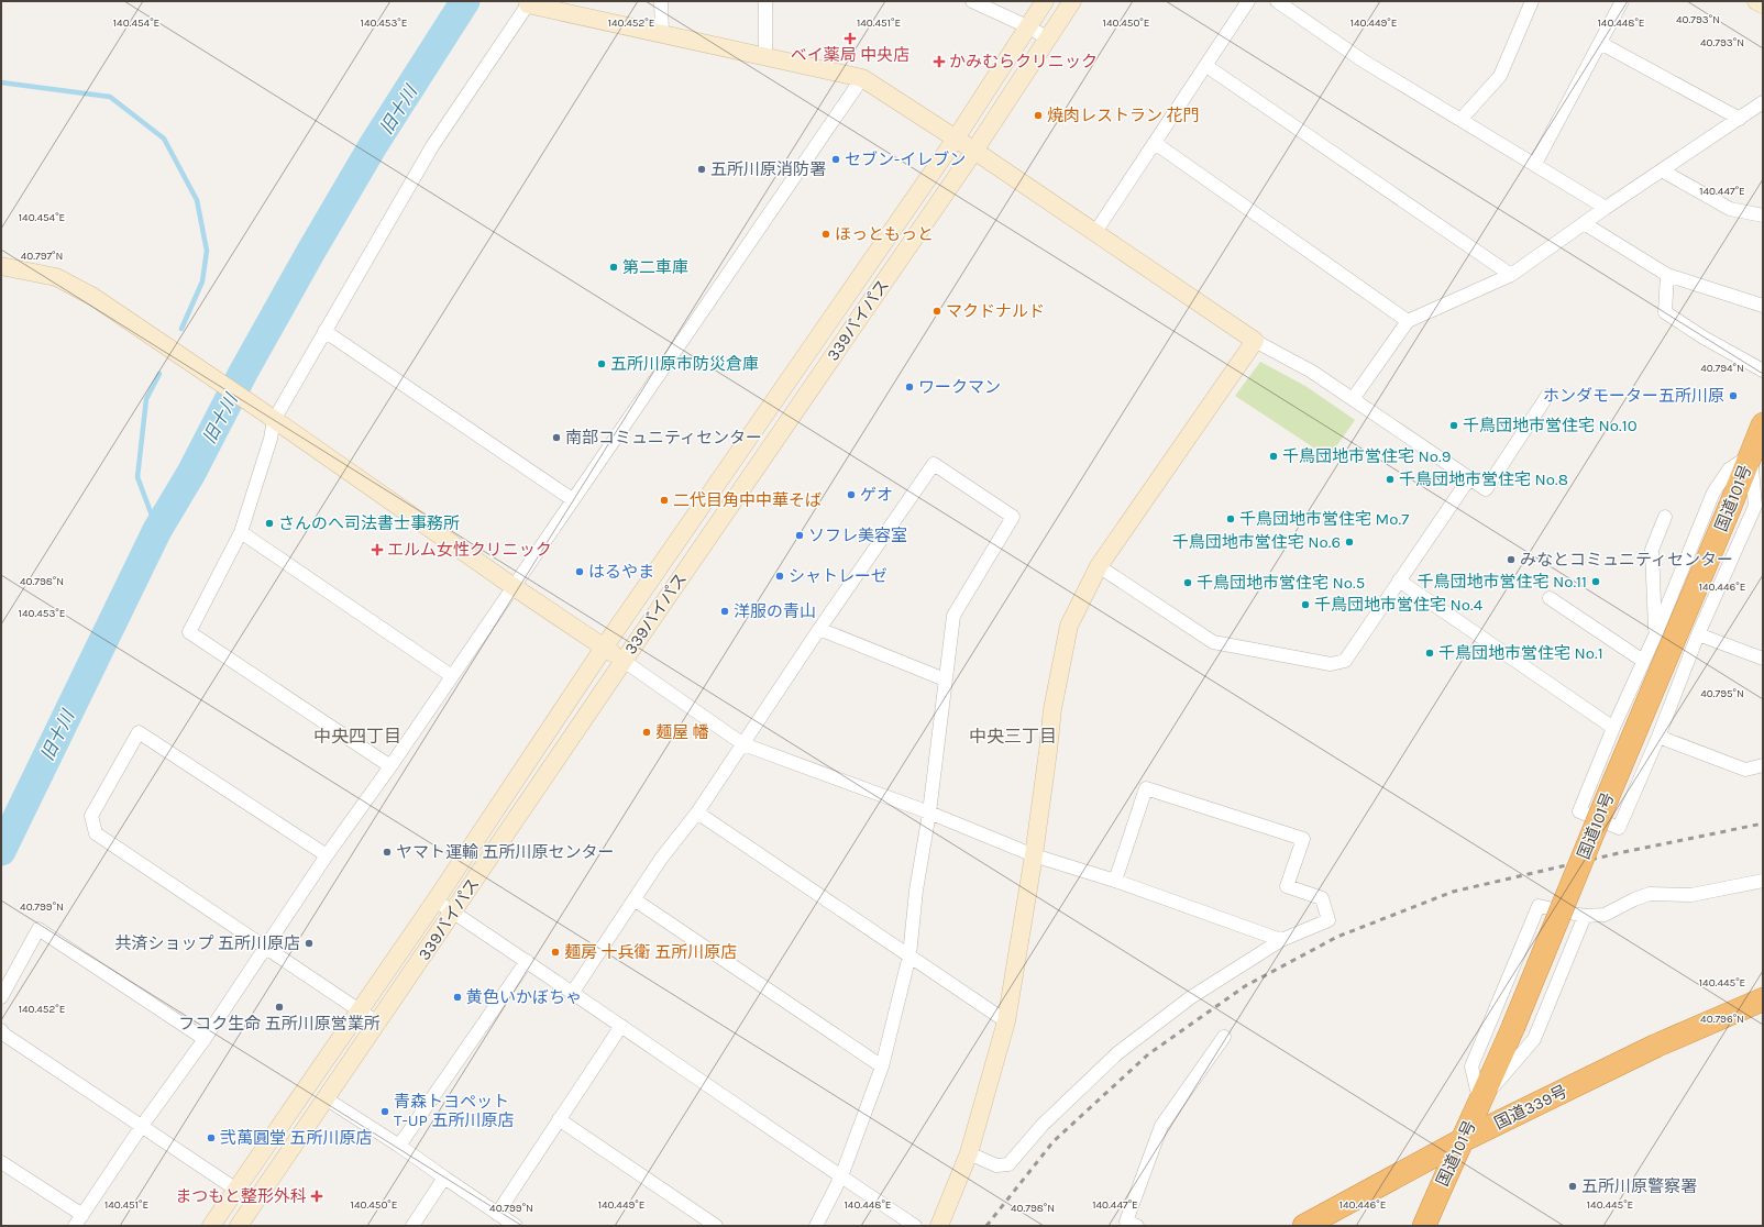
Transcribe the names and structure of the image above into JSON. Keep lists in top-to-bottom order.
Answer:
{
  "streets": {
    "highway": ["国道101号", "国道339号"],
    "street": ["339バイパス"]
  },
  "crossings": [
    ["国道101号", "国道339号"]
  ],
  "districts": ["中央四丁目", "中央三丁目"],
  "water": ["旧十川"],
  "places": {
    "health": [
      "ベイ薬局 中央店",
      "かみむらクリニック",
      "エルム女性クリニック",
      "まつもと整形外科"
    ],
    "other": [
      "焼肉レストラン 花門",
      "セブン-イレブン",
      "五所川原消防署",
      "ほっともっと",
      "第二車庫",
      "マクドナルド",
      "五所川原市防災倉庫",
      "ワークマン",
      "ホンダモーター五所川原",
      "千鳥団地市営住宅 No.10",
      "南部コミュニティセンター",
      "千鳥団地市営住宅 No.9",
      "千鳥団地市営住宅 No.8",
      "ゲオ",
      "二代目角中中華そば",
      "千鳥団地市営住宅 Mo.7",
      "さんのへ司法書士事務所",
      "ソフレ美容室",
      "千鳥団地市営住宅 No.6",
      "みなとコミュニティセンター",
      "はるやま",
      "シャトレーゼ",
      "千鳥団地市営住宅 No.11",
      "千鳥団地市営住宅 No.5",
      "千鳥団地市営住宅 No.4",
      "洋服の青山",
      "千鳥団地市営住宅 No.1",
      "麺屋 幡",
      "ヤマト運輸 五所川原センター",
      "共済ショップ 五所川原店",
      "麺房 十兵衛 五所川原店",
      "黄色いかぼちゃ",
      "フコク生命 五所川原営業所",
      "青森トヨペット T-UP 五所川原店",
      "弐萬圓堂 五所川原店",
      "五所川原警察署"
    ]
  },
  "coordinates": [
    "40.793°N",
    "140.454°E",
    "140.453°E",
    "140.452°E",
    "140.451°E",
    "140.450°E",
    "140.449°E",
    "140.448°E",
    "140.447°E",
    "40.797°N",
    "40.794°N",
    "40.798°N",
    "140.446°E",
    "40.795°N",
    "40.799°N",
    "140.445°E",
    "40.796°N"
  ]
}
